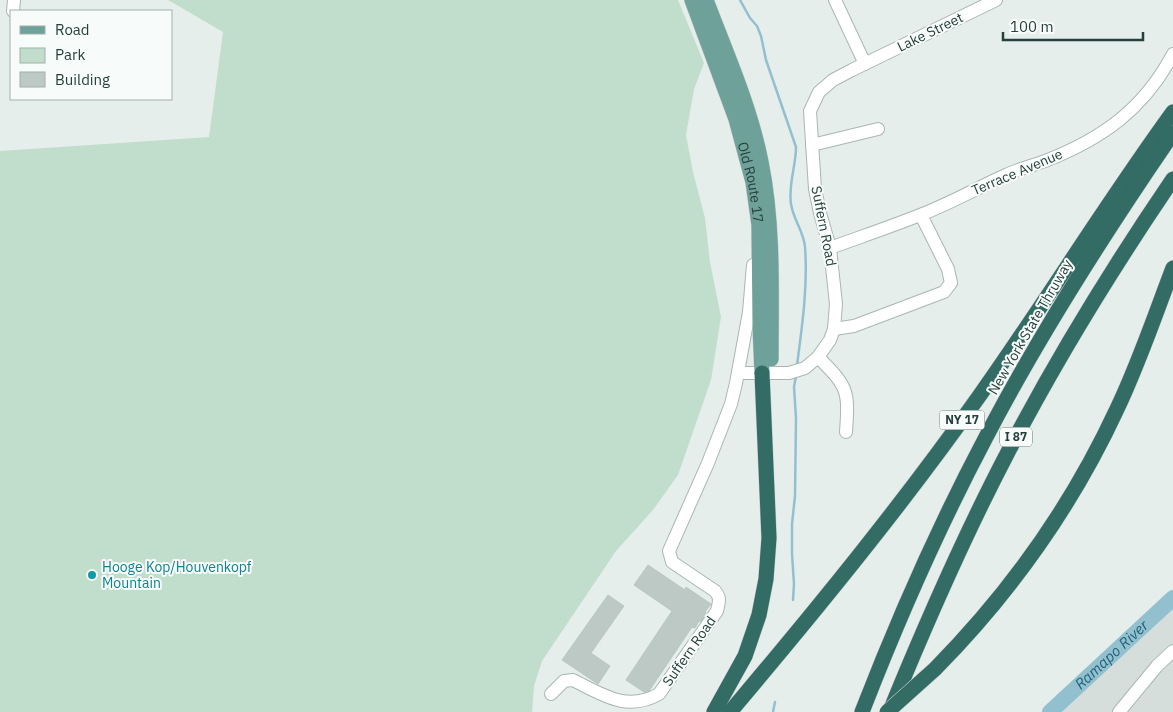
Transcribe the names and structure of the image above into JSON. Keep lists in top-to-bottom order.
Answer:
{
  "streets": {
    "highway": ["New York State Thruway", "NY 17", "I 87"],
    "main road": ["Old Route 17"],
    "street": ["Lake Street", "Terrace Avenue", "Suffern Road"]
  },
  "crossings": [
    ["Lake Street", "Suffern Road"],
    ["Terrace Avenue", "Suffern Road"],
    ["Old Route 17", "Suffern Road"]
  ],
  "water": ["Ramapo River"],
  "places": ["Hooge Kop/Houvenkopf Mountain"],
  "legend": ["Road", "Park", "Building"],
  "scale_bar": "100 m"
}
